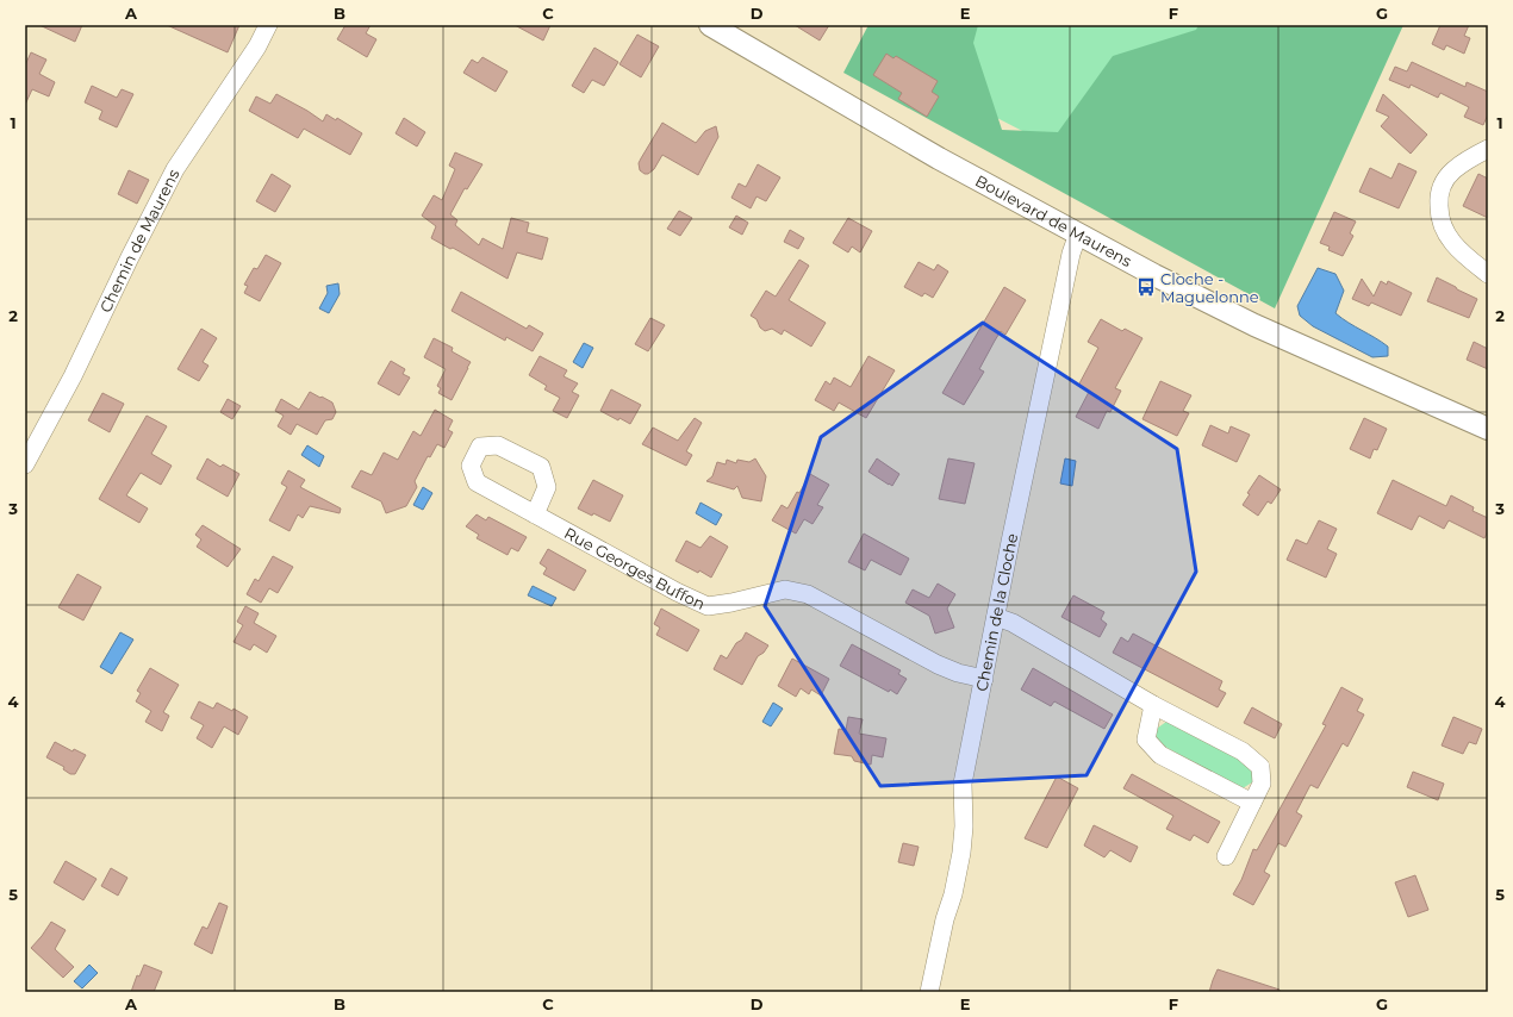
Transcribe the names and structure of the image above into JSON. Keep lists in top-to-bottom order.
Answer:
{
  "streets": {
    "street": [
      "Boulevard de Maurens",
      "Chemin de Maurens",
      "Rue Georges Buffon",
      "Chemin de la Cloche"
    ]
  },
  "crossings": [
    ["Boulevard de Maurens", "Chemin de la Cloche"],
    ["Rue Georges Buffon", "Chemin de la Cloche"]
  ],
  "places": {
    "bus stop": ["Cloche - Maguelonne"]
  },
  "grid": {
    "columns": [
      "A",
      "B",
      "C",
      "D",
      "E",
      "F",
      "G"
    ],
    "rows": [
      "1",
      "2",
      "3",
      "4",
      "5"
    ]
  }
}
